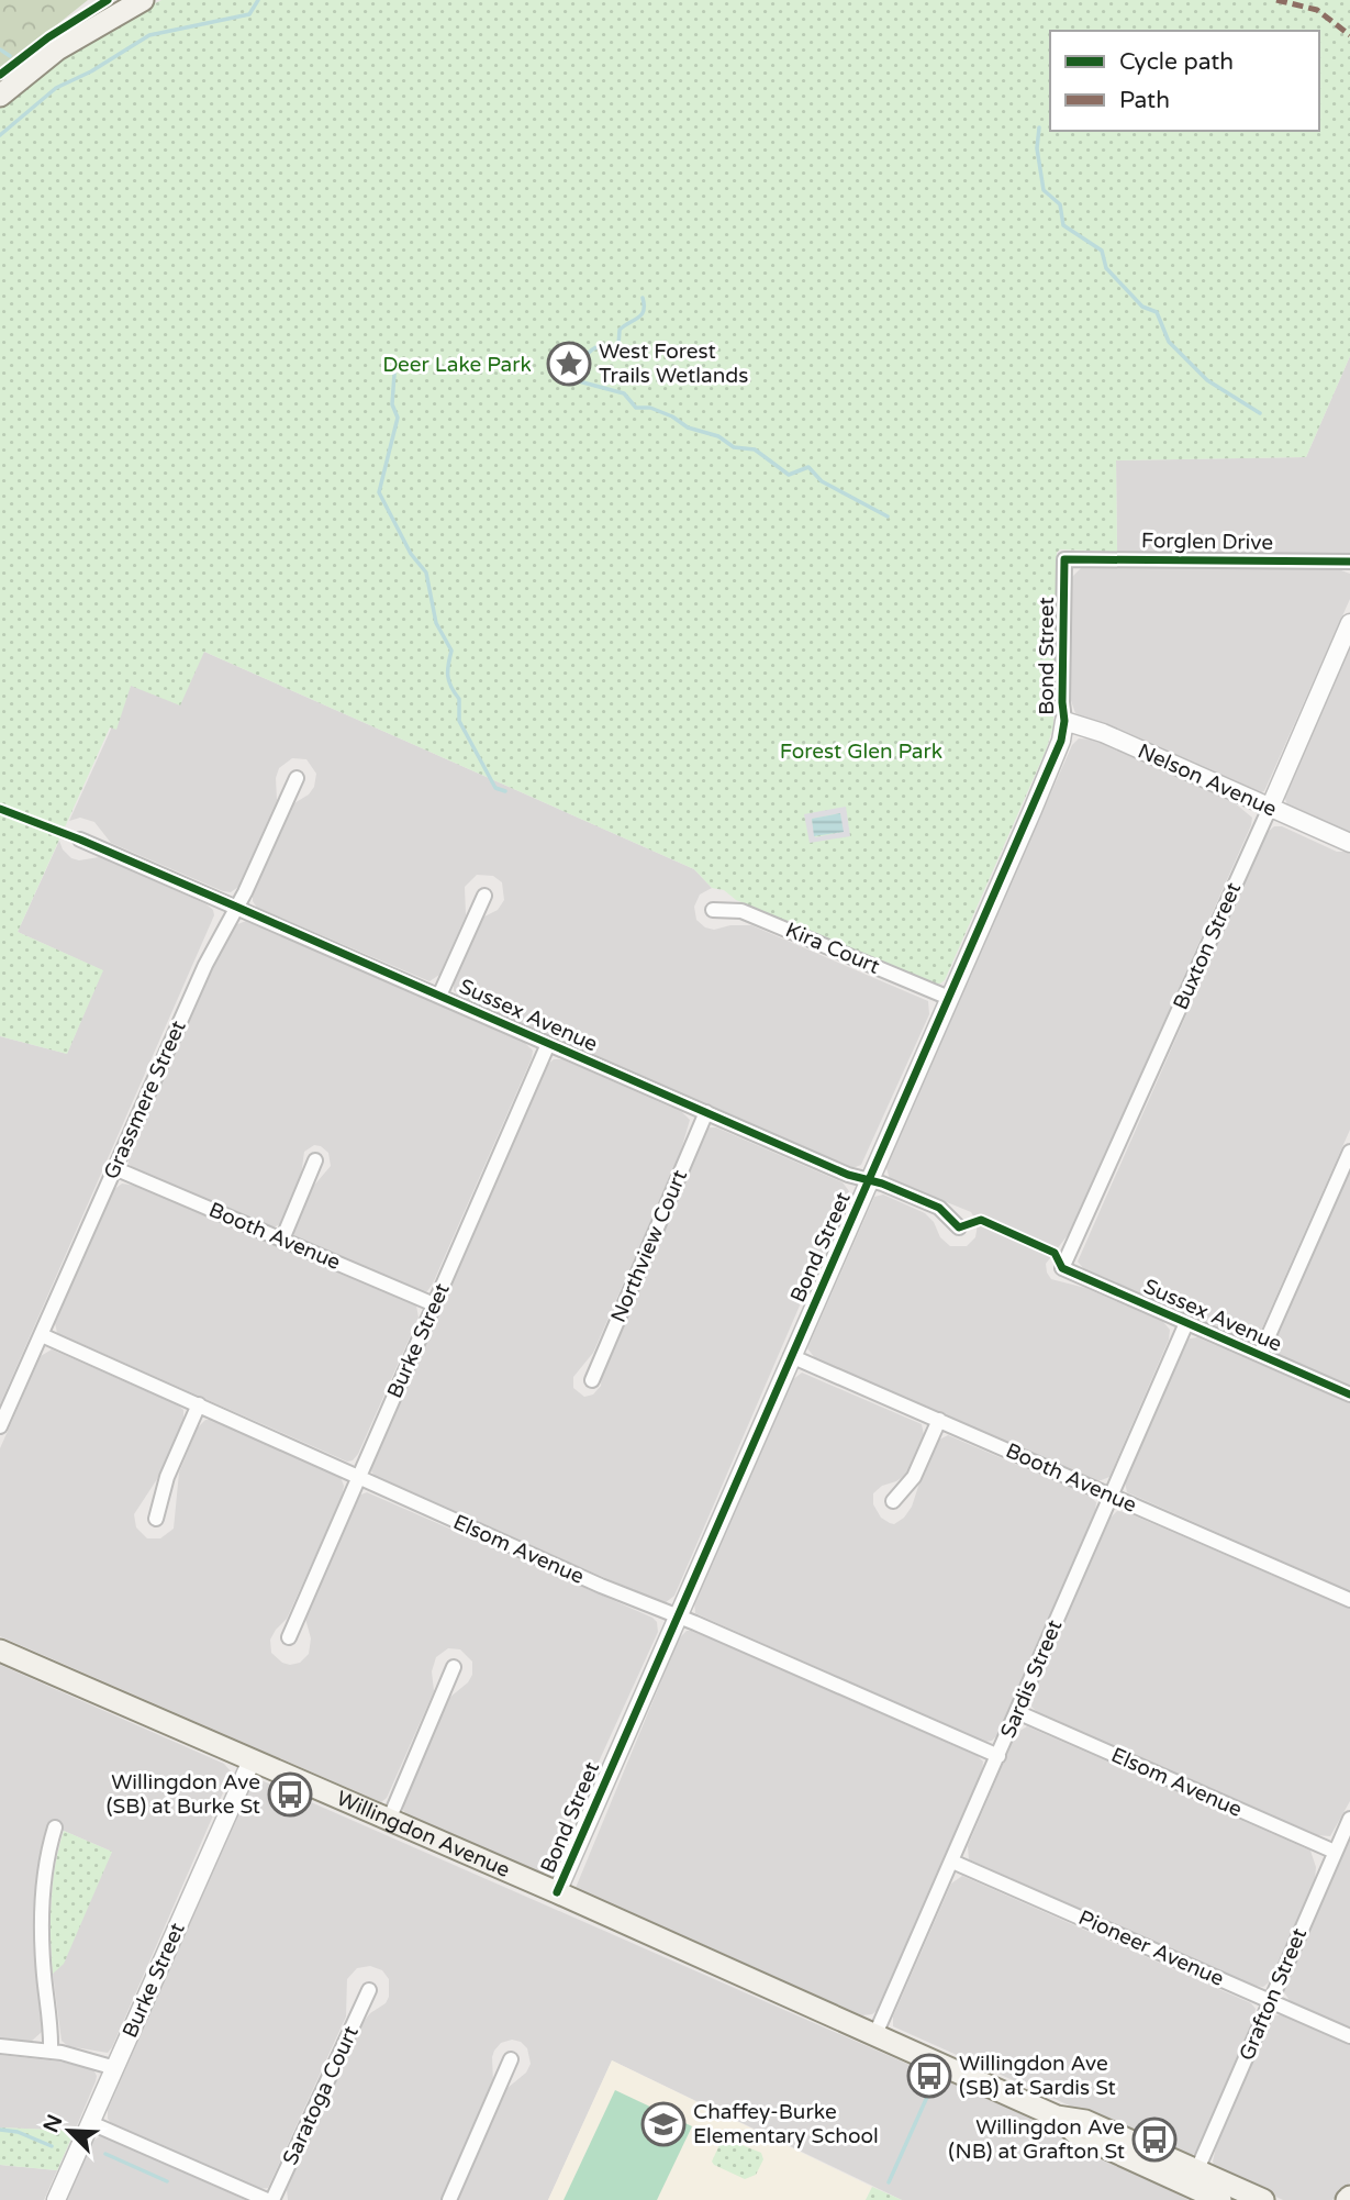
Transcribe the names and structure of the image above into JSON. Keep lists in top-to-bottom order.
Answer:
{
  "streets": {
    "main road": ["Willingdon Avenue"],
    "street": [
      "Forglen Drive",
      "Bond Street",
      "Nelson Avenue",
      "Buxton Street",
      "Kira Court",
      "Sussex Avenue",
      "Grassmere Street",
      "Booth Avenue",
      "Northview Court",
      "Burke Street",
      "Elsom Avenue",
      "Sardis Street",
      "Pioneer Avenue",
      "Grafton Street",
      "Saratoga Court"
    ]
  },
  "crossings": [
    ["Forglen Drive", "Bond Street"],
    ["Bond Street", "Nelson Avenue"],
    ["Bond Street", "Kira Court"],
    ["Bond Street", "Sussex Avenue"],
    ["Bond Street", "Booth Avenue"],
    ["Bond Street", "Elsom Avenue"],
    ["Bond Street", "Willingdon Avenue"],
    ["Nelson Avenue", "Buxton Street"],
    ["Buxton Street", "Sussex Avenue"],
    ["Sussex Avenue", "Grassmere Street"],
    ["Sussex Avenue", "Northview Court"],
    ["Sussex Avenue", "Burke Street"],
    ["Sussex Avenue", "Sardis Street"],
    ["Grassmere Street", "Booth Avenue"],
    ["Grassmere Street", "Elsom Avenue"],
    ["Booth Avenue", "Burke Street"],
    ["Booth Avenue", "Sardis Street"],
    ["Burke Street", "Elsom Avenue"],
    ["Burke Street", "Willingdon Avenue"],
    ["Elsom Avenue", "Sardis Street"],
    ["Elsom Avenue", "Grafton Street"],
    ["Sardis Street", "Willingdon Avenue"],
    ["Sardis Street", "Pioneer Avenue"],
    ["Willingdon Avenue", "Grafton Street"],
    ["Pioneer Avenue", "Grafton Street"]
  ],
  "parks": ["Deer Lake Park", "Forest Glen Park"],
  "places": {
    "place": ["West Forest Trails Wetlands"],
    "bus stop": ["Willingdon Ave (SB) at Burke St", "Willingdon Ave (SB) at Sardis St", "Willingdon Ave (NB) at Grafton St"],
    "school or university": ["Chaffey-Burke Elementary School"]
  },
  "legend": ["Cycle path", "Path"],
  "north": "top left"
}
